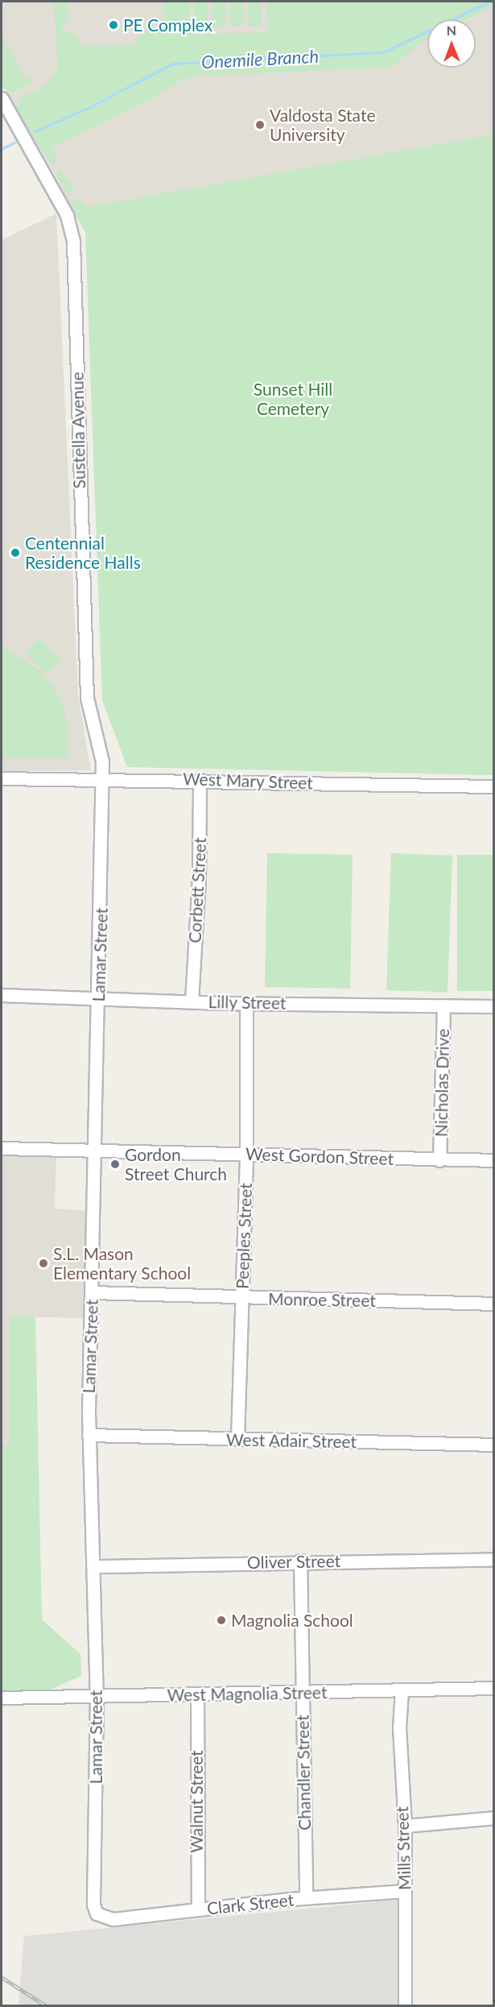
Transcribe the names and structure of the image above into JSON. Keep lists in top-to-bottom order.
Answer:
{
  "streets": {
    "street": [
      "Sustella Avenue",
      "West Mary Street",
      "Corbett Street",
      "Lamar Street",
      "Lilly Street",
      "Nicholas Drive",
      "West Gordon Street",
      "Peeples Street",
      "Monroe Street",
      "West Adair Street",
      "Oliver Street",
      "West Magnolia Street",
      "Chandler Street",
      "Walnut Street",
      "Mills Street",
      "Clark Street"
    ]
  },
  "crossings": [
    ["Sustella Avenue", "West Mary Street"],
    ["Sustella Avenue", "Lamar Street"],
    ["West Mary Street", "Corbett Street"],
    ["West Mary Street", "Lamar Street"],
    ["Corbett Street", "Lilly Street"],
    ["Lamar Street", "Lilly Street"],
    ["Lamar Street", "West Gordon Street"],
    ["Lamar Street", "Monroe Street"],
    ["Lamar Street", "West Adair Street"],
    ["Lamar Street", "Oliver Street"],
    ["Lamar Street", "West Magnolia Street"],
    ["Lamar Street", "Clark Street"],
    ["Lilly Street", "Nicholas Drive"],
    ["Lilly Street", "Peeples Street"],
    ["Nicholas Drive", "West Gordon Street"],
    ["West Gordon Street", "Peeples Street"],
    ["Peeples Street", "Monroe Street"],
    ["Peeples Street", "West Adair Street"],
    ["Oliver Street", "Chandler Street"],
    ["West Magnolia Street", "Chandler Street"],
    ["West Magnolia Street", "Walnut Street"],
    ["West Magnolia Street", "Mills Street"],
    ["Chandler Street", "Clark Street"],
    ["Walnut Street", "Clark Street"],
    ["Mills Street", "Clark Street"]
  ],
  "water": ["Onemile Branch"],
  "parks": ["Sunset Hill Cemetery"],
  "places": [
    "PE Complex",
    "Valdosta State University",
    "Centennial Residence Halls",
    "Gordon Street Church",
    "S.L. Mason Elementary School",
    "Magnolia School"
  ],
  "north": "top"
}
